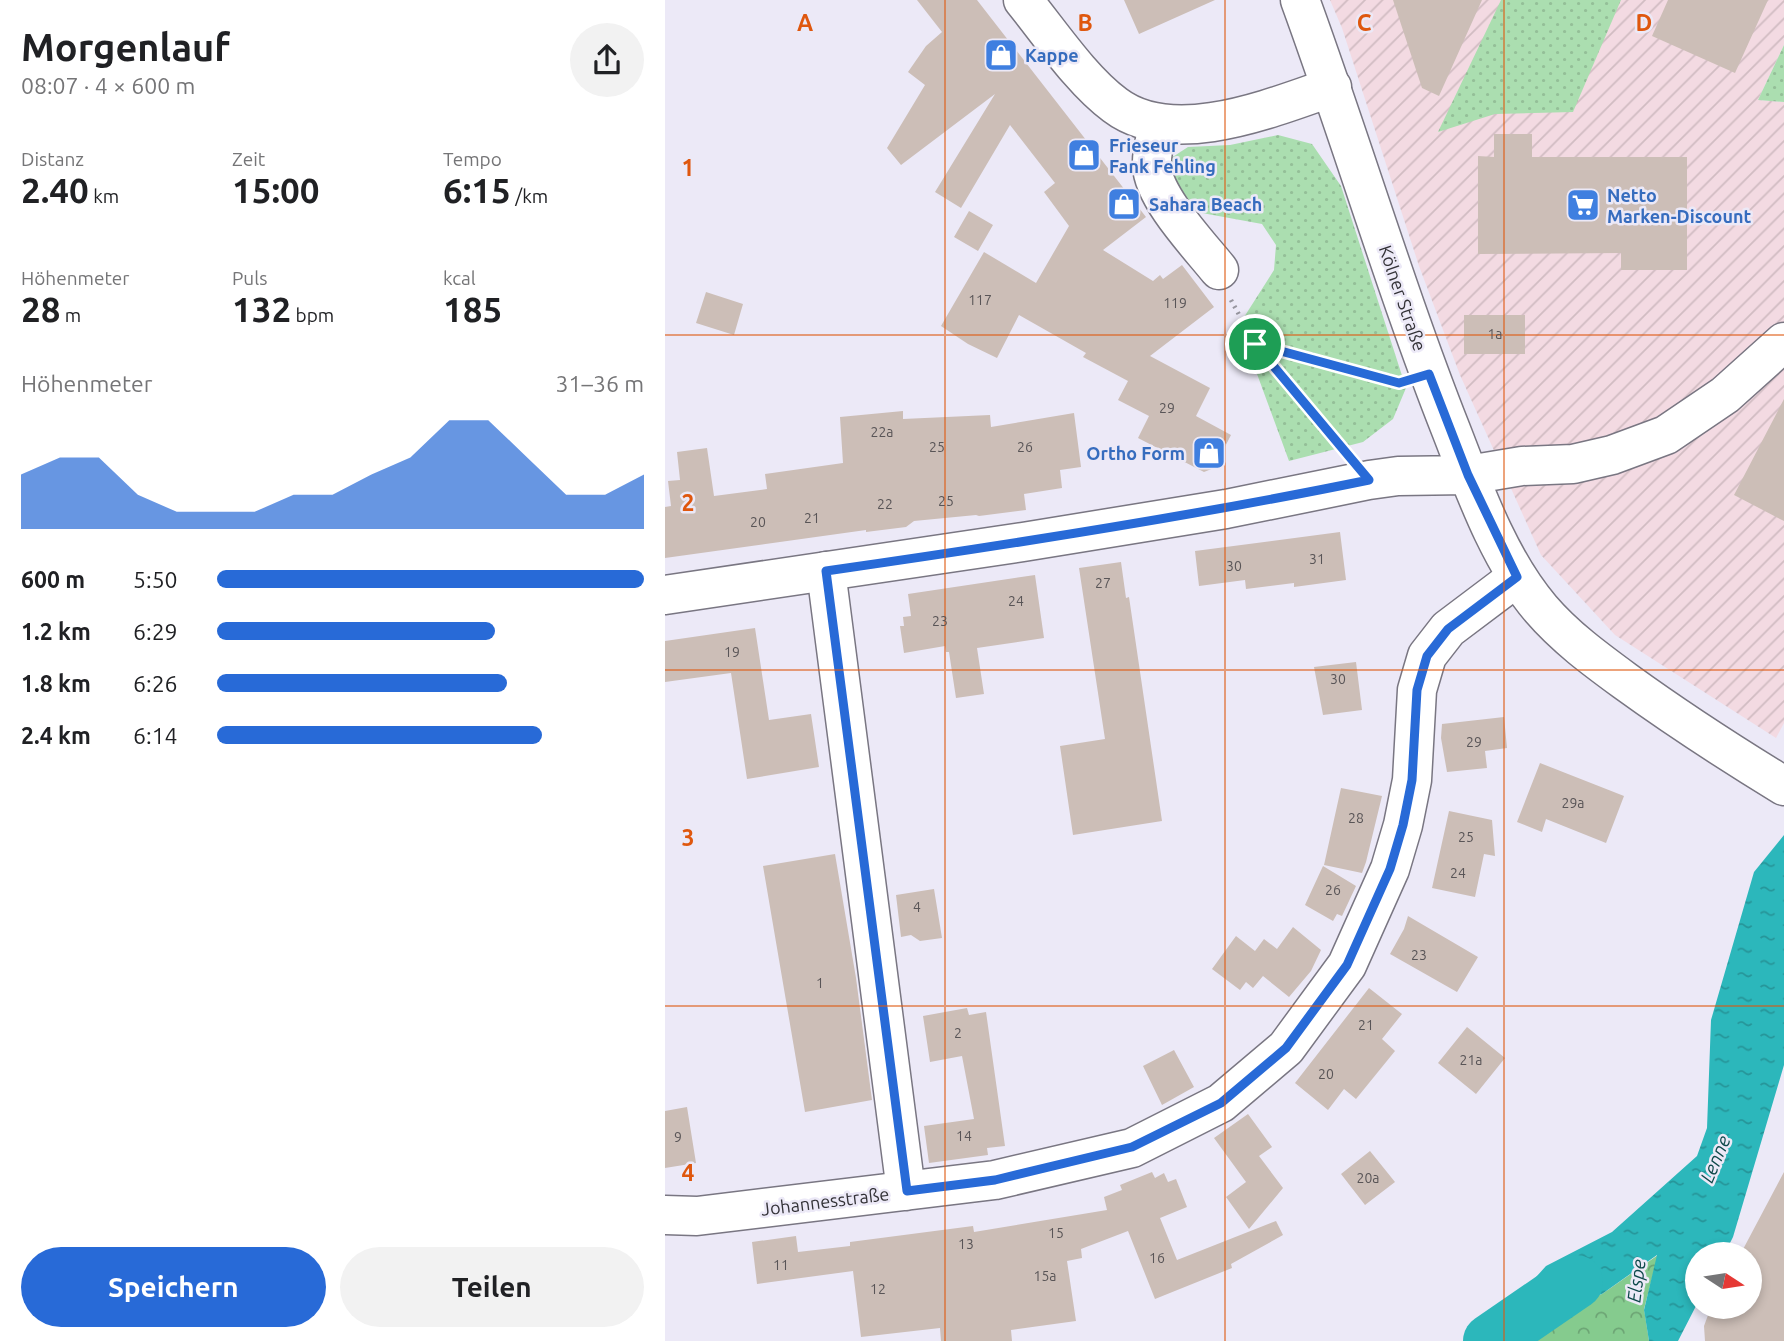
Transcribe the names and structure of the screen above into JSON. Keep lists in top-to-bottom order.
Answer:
{
  "streets": {
    "street": ["Kölner Straße", "Johannesstraße"]
  },
  "crossings": [
    ["Kölner Straße", "Johannesstraße"]
  ],
  "water": ["Lenne", "Elspe"],
  "places": {
    "shop": [
      "Kappe",
      "Frieseur Fank Fehling",
      "Sahara Beach",
      "Ortho Form"
    ],
    "supermarket": ["Netto Marken-Discount"]
  },
  "house_numbers": [
    "117",
    "119",
    "1a",
    "29",
    "22a",
    "25",
    "26",
    "25",
    "22",
    "21",
    "20",
    "31",
    "30",
    "27",
    "24",
    "23",
    "19",
    "30",
    "29",
    "29a",
    "28",
    "25",
    "24",
    "26",
    "4",
    "23",
    "1",
    "21",
    "2",
    "21a",
    "20",
    "14",
    "9",
    "20a",
    "15",
    "13",
    "16",
    "11",
    "15a",
    "12"
  ],
  "north": "right",
  "page": {
    "heading": ["Morgenlauf", "08:07 · 4 × 600 m"],
    "stats": [
      ["Distanz", "2.40 km"],
      ["Zeit", "15:00"],
      ["Tempo", "6:15 /km"],
      ["Höhenmeter", "28 m"],
      ["Puls", "132 bpm"],
      ["kcal", "185"]
    ],
    "chart": ["Höhenmeter", "31–36 m"],
    "list": [
      {
        "name": "600 m",
        "note": "5:50"
      },
      {
        "name": "1.2 km",
        "note": "6:29"
      },
      {
        "name": "1.8 km",
        "note": "6:26"
      },
      {
        "name": "2.4 km",
        "note": "6:14"
      }
    ],
    "buttons": ["Speichern", "Teilen"]
  },
  "grid": {
    "columns": [
      "A",
      "B",
      "C",
      "D"
    ],
    "rows": [
      "1",
      "2",
      "3",
      "4"
    ]
  }
}
